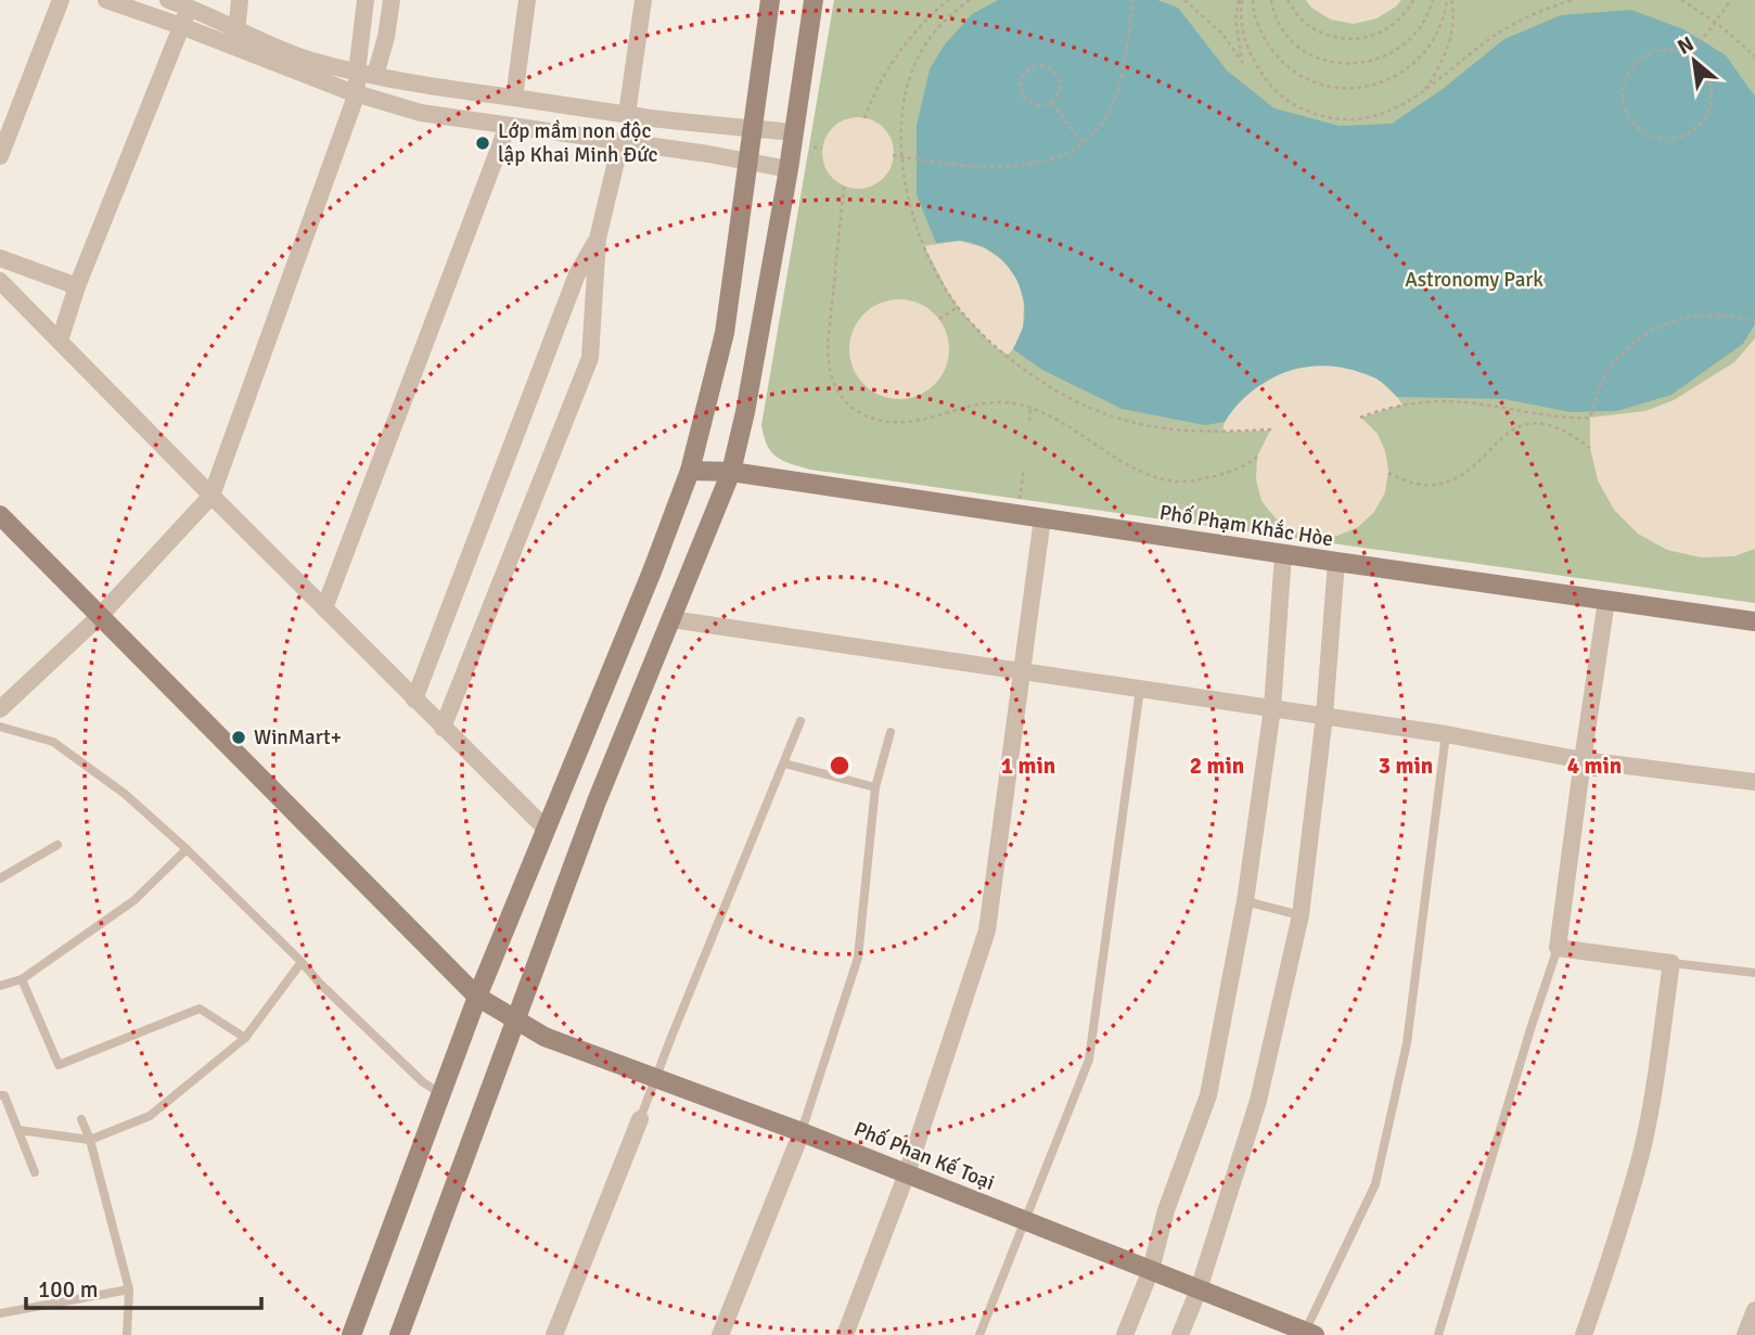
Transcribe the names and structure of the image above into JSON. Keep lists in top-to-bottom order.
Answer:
{
  "streets": {
    "main road": ["Phố Phạm Khắc Hòe", "Phố Phan Kế Toại"]
  },
  "parks": ["Astronomy Park"],
  "places": ["Lớp mầm non độc lập Khai Minh Đức", "WinMart+"],
  "scale_bar": "100 m",
  "north": "top left",
  "rings": [
    "1 min",
    "2 min",
    "3 min",
    "4 min"
  ]
}
